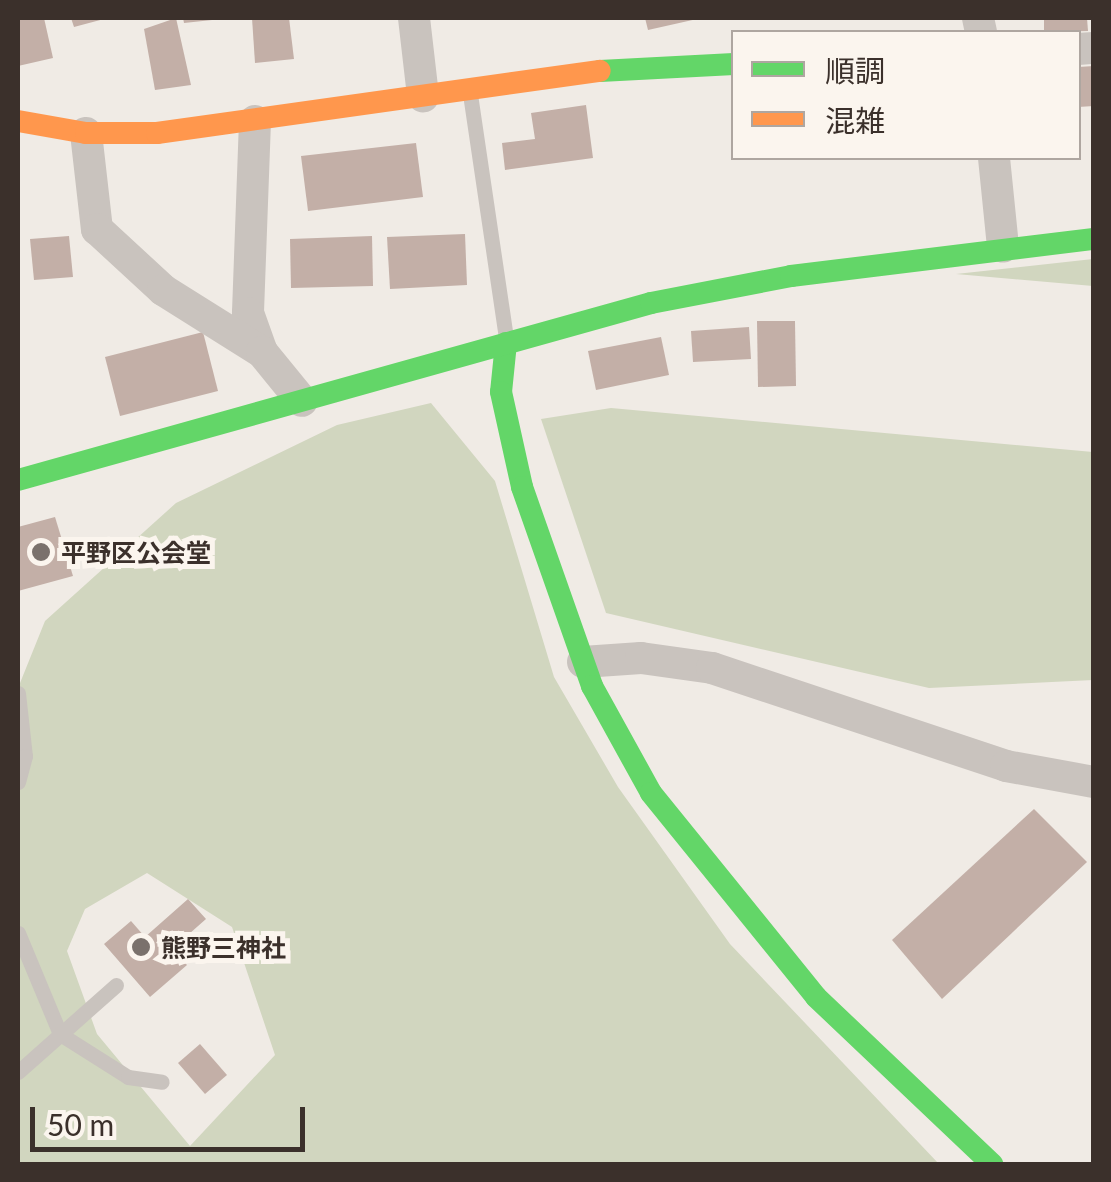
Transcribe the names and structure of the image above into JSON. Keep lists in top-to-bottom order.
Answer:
{
  "places": ["平野区公会堂", "熊野三神社"],
  "legend": ["順調", "混雑"],
  "scale_bar": "50 m"
}
